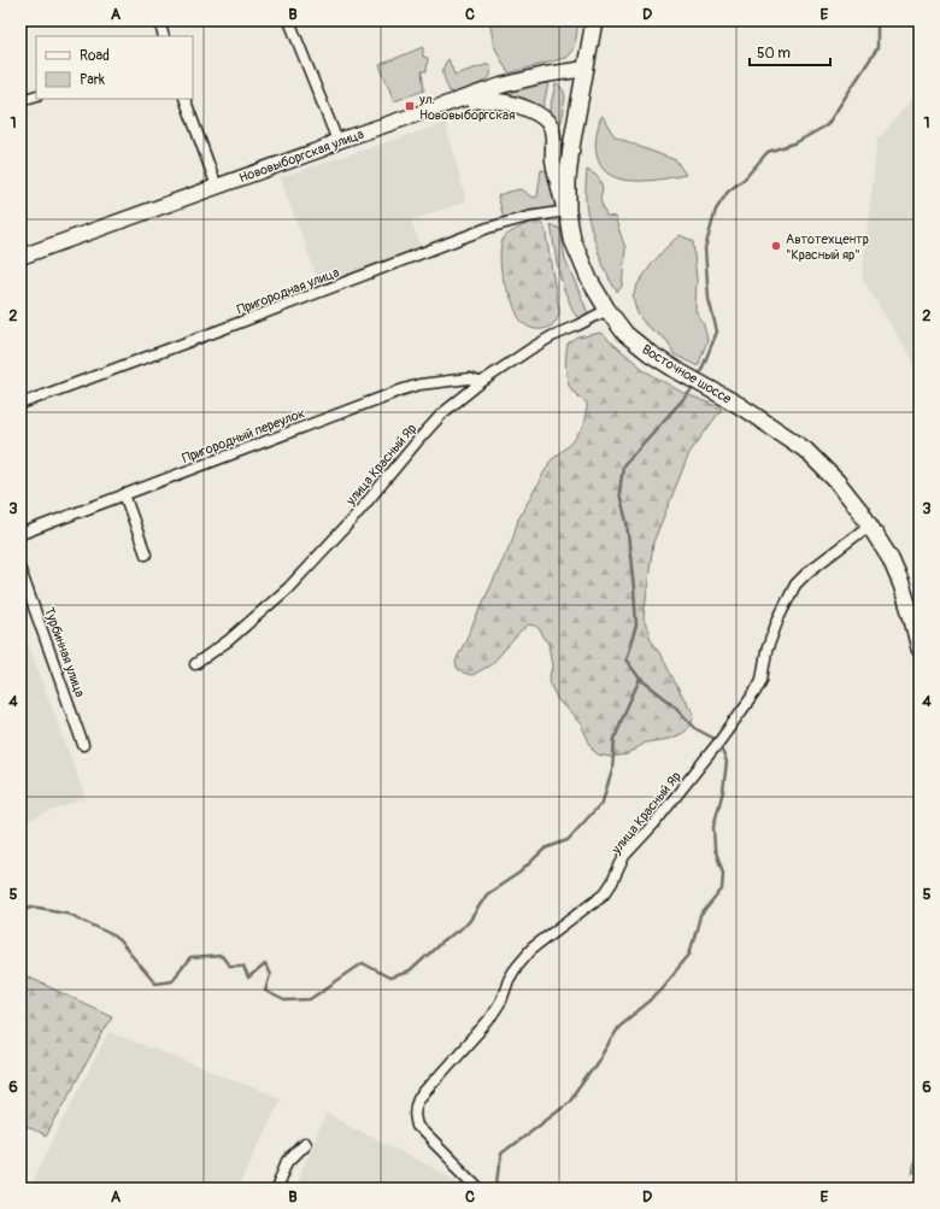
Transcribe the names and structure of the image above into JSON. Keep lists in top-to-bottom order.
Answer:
{
  "streets": {
    "main road": ["Восточное шоссе"],
    "street": [
      "Нововыборгская улица",
      "Пригородная улица",
      "Пригородный переулок",
      "улица Красный Яр",
      "Турбинная улица"
    ]
  },
  "crossings": [
    ["Нововыборгская улица", "Восточное шоссе"],
    ["Пригородная улица", "Восточное шоссе"],
    ["Восточное шоссе", "улица Красный Яр"],
    ["Пригородный переулок", "улица Красный Яр"]
  ],
  "places": {
    "transit": ["ул. Нововыборгская"],
    "other": ["Автотехцентр \"Красный яр\""]
  },
  "legend": ["Road", "Park"],
  "scale_bar": "50 m",
  "grid": {
    "columns": [
      "A",
      "B",
      "C",
      "D",
      "E"
    ],
    "rows": [
      "1",
      "2",
      "3",
      "4",
      "5",
      "6"
    ]
  }
}
